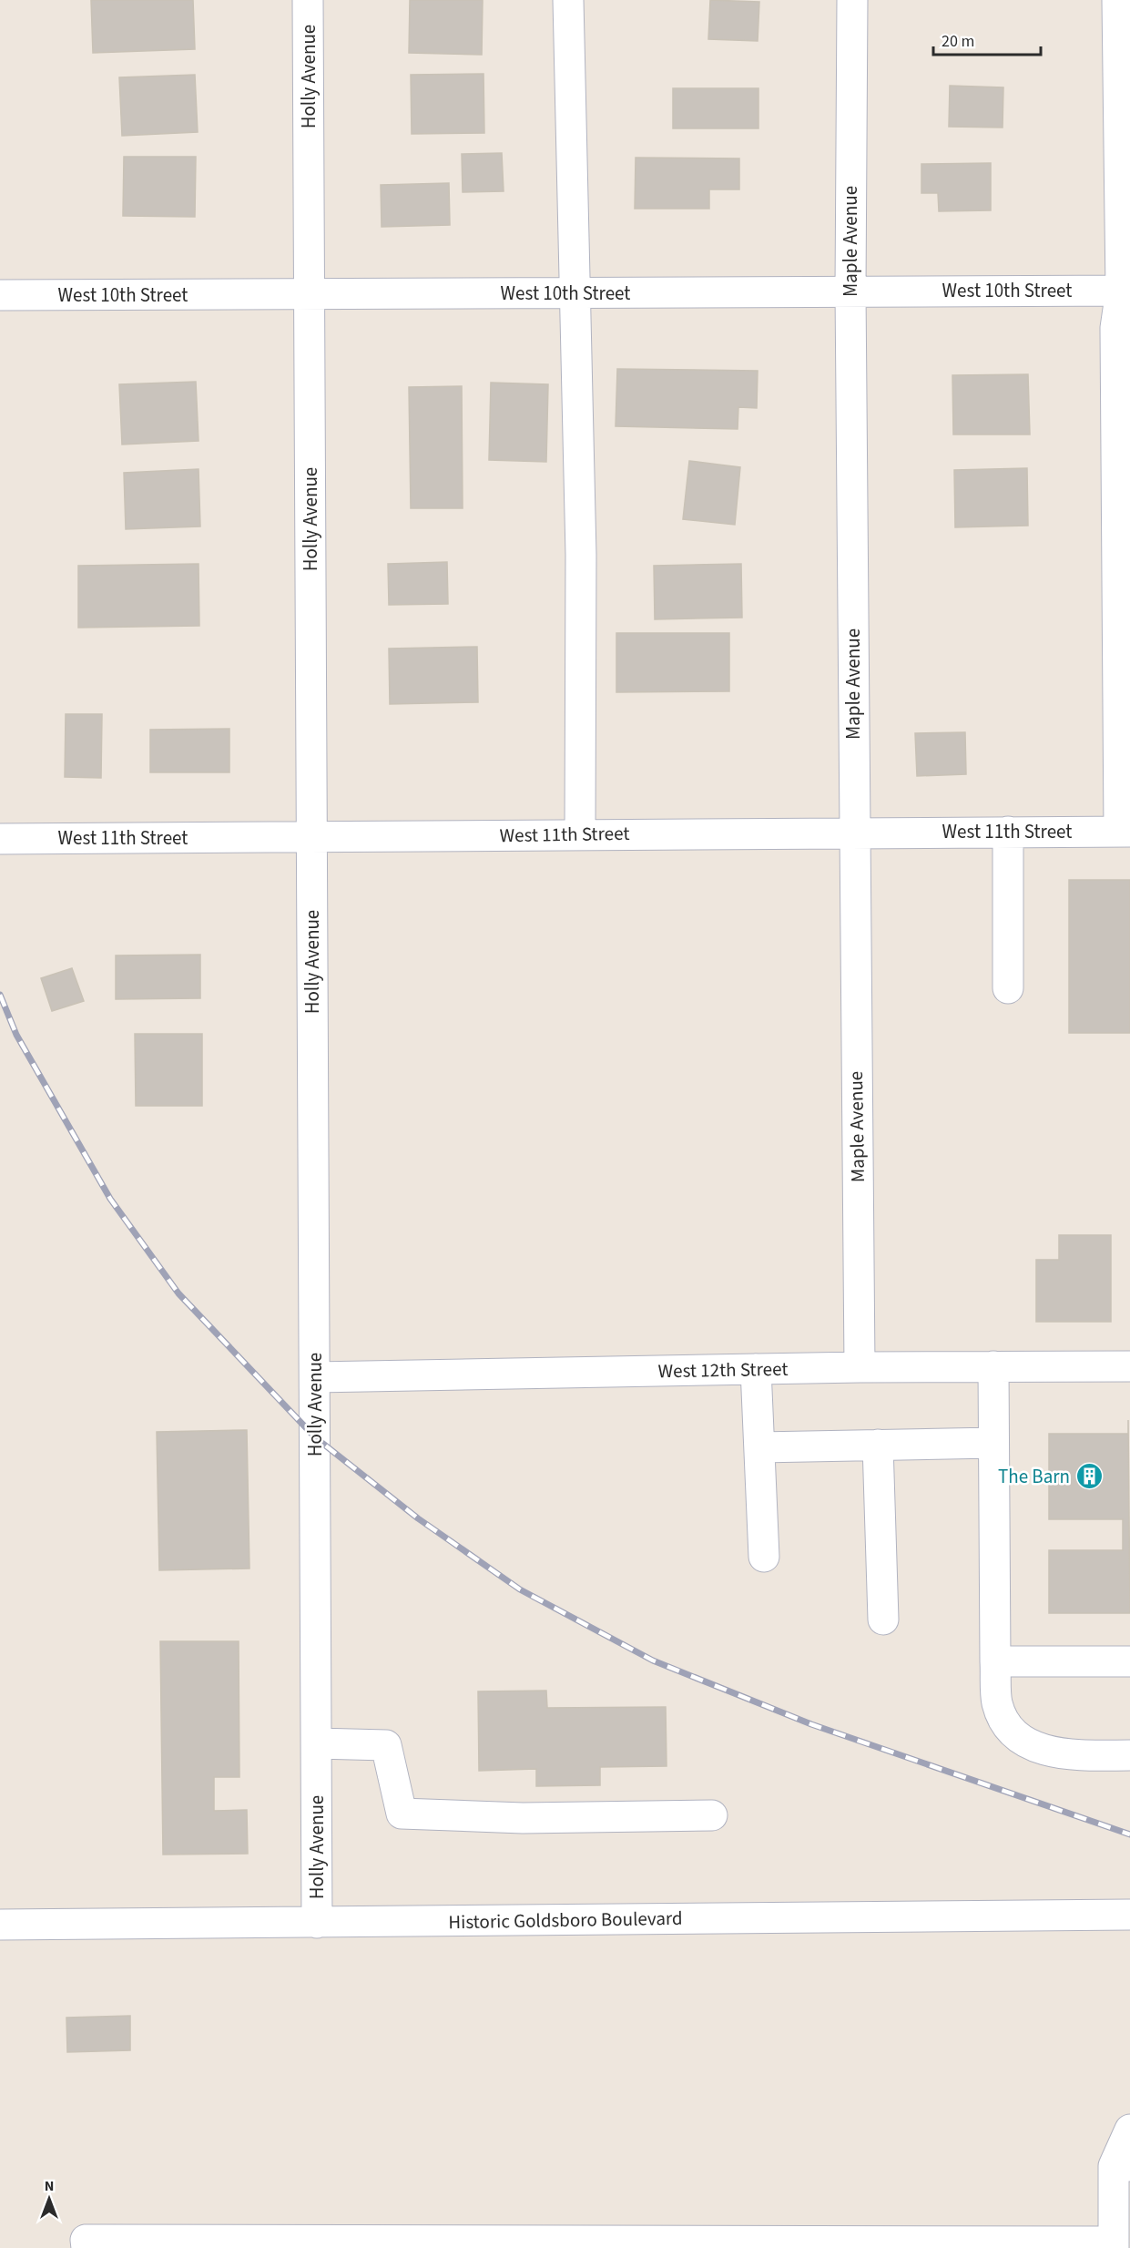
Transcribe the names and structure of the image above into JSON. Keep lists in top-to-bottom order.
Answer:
{
  "streets": {
    "street": [
      "Holly Avenue",
      "Maple Avenue",
      "West 10th Street",
      "West 11th Street",
      "West 12th Street",
      "Historic Goldsboro Boulevard"
    ]
  },
  "crossings": [
    ["Holly Avenue", "West 10th Street"],
    ["Holly Avenue", "West 11th Street"],
    ["Holly Avenue", "West 12th Street"],
    ["Holly Avenue", "Historic Goldsboro Boulevard"],
    ["Maple Avenue", "West 10th Street"],
    ["Maple Avenue", "West 11th Street"],
    ["Maple Avenue", "West 12th Street"]
  ],
  "places": {
    "building": ["The Barn"]
  },
  "scale_bar": "20 m",
  "north": "top"
}
